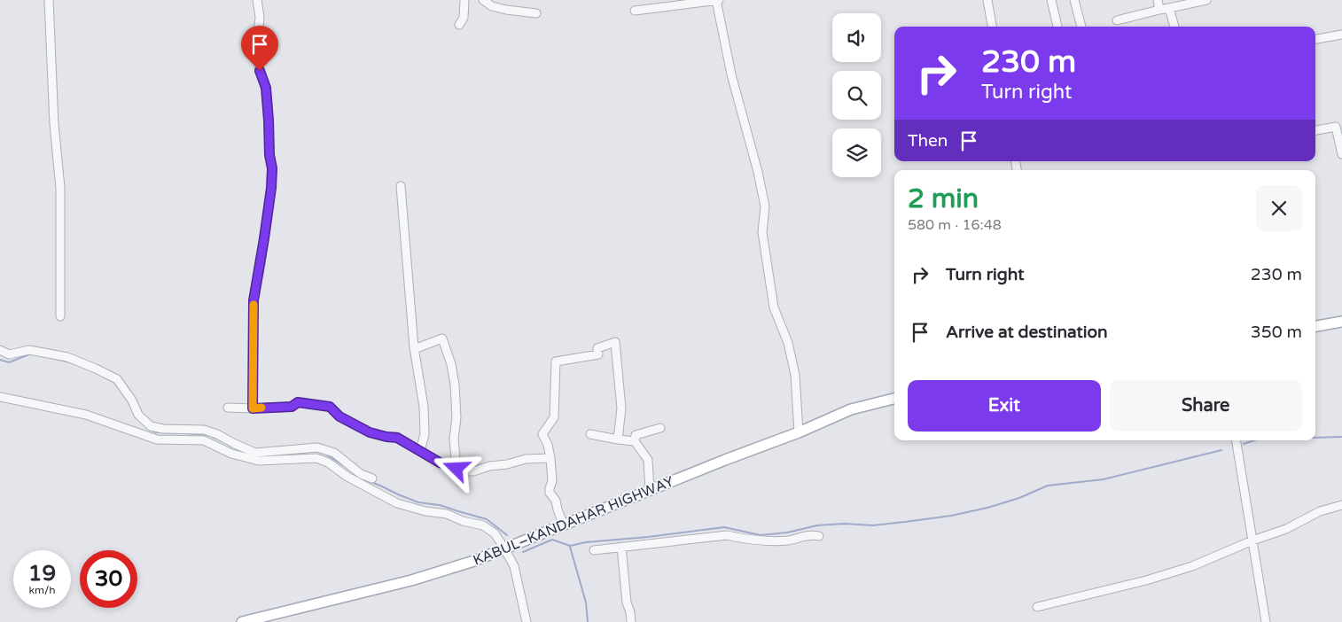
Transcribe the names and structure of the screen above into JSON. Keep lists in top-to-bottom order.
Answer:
{
  "streets": {
    "main road": ["KABUL–KANDAHAR HIGHWAY"]
  },
  "page": {
    "turn": ["230 m", "Turn right"],
    "then": "Then",
    "heading": ["2 min", "580 m · 16:48"],
    "list": [
      {
        "name": "Turn right",
        "value": "230 m"
      },
      {
        "name": "Arrive at destination",
        "value": "350 m"
      }
    ],
    "buttons": ["Exit", "Share"],
    "speed": "19 km/h",
    "limit": "30"
  }
}
